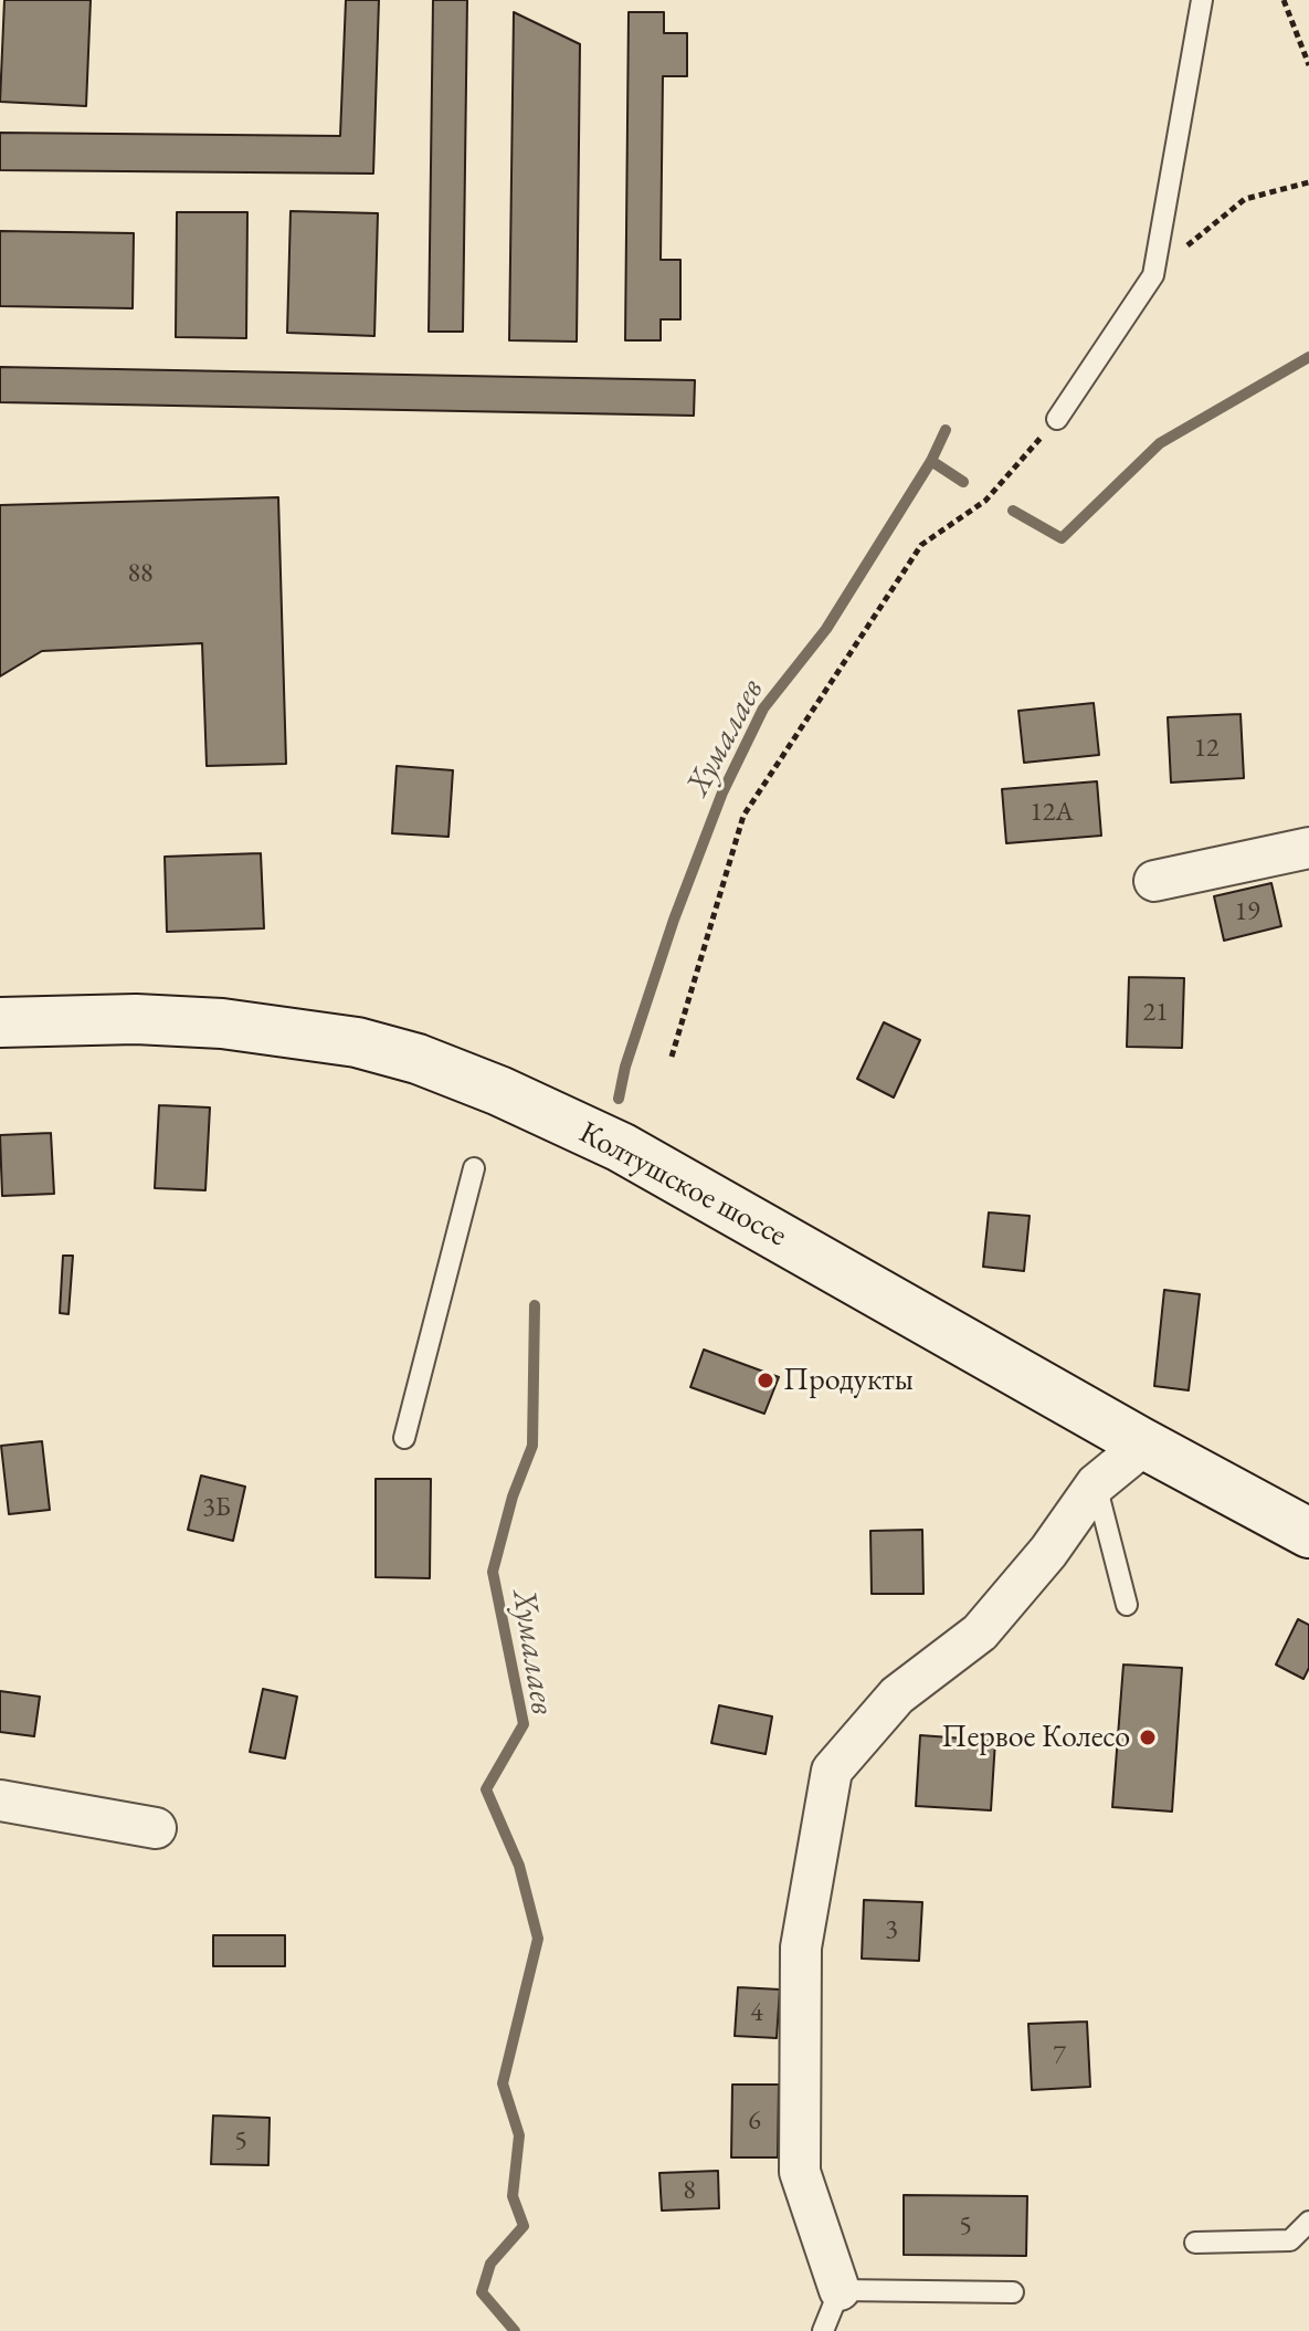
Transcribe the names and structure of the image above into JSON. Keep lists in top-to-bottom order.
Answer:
{
  "streets": {
    "main road": ["Колтушское шоссе"]
  },
  "water": ["Хумалаев"],
  "places": ["Продукты", "Первое Колесо"],
  "house_numbers": [
    "88",
    "12",
    "12А",
    "19",
    "21",
    "3Б",
    "3",
    "4",
    "7",
    "6",
    "5",
    "8",
    "5"
  ]
}
